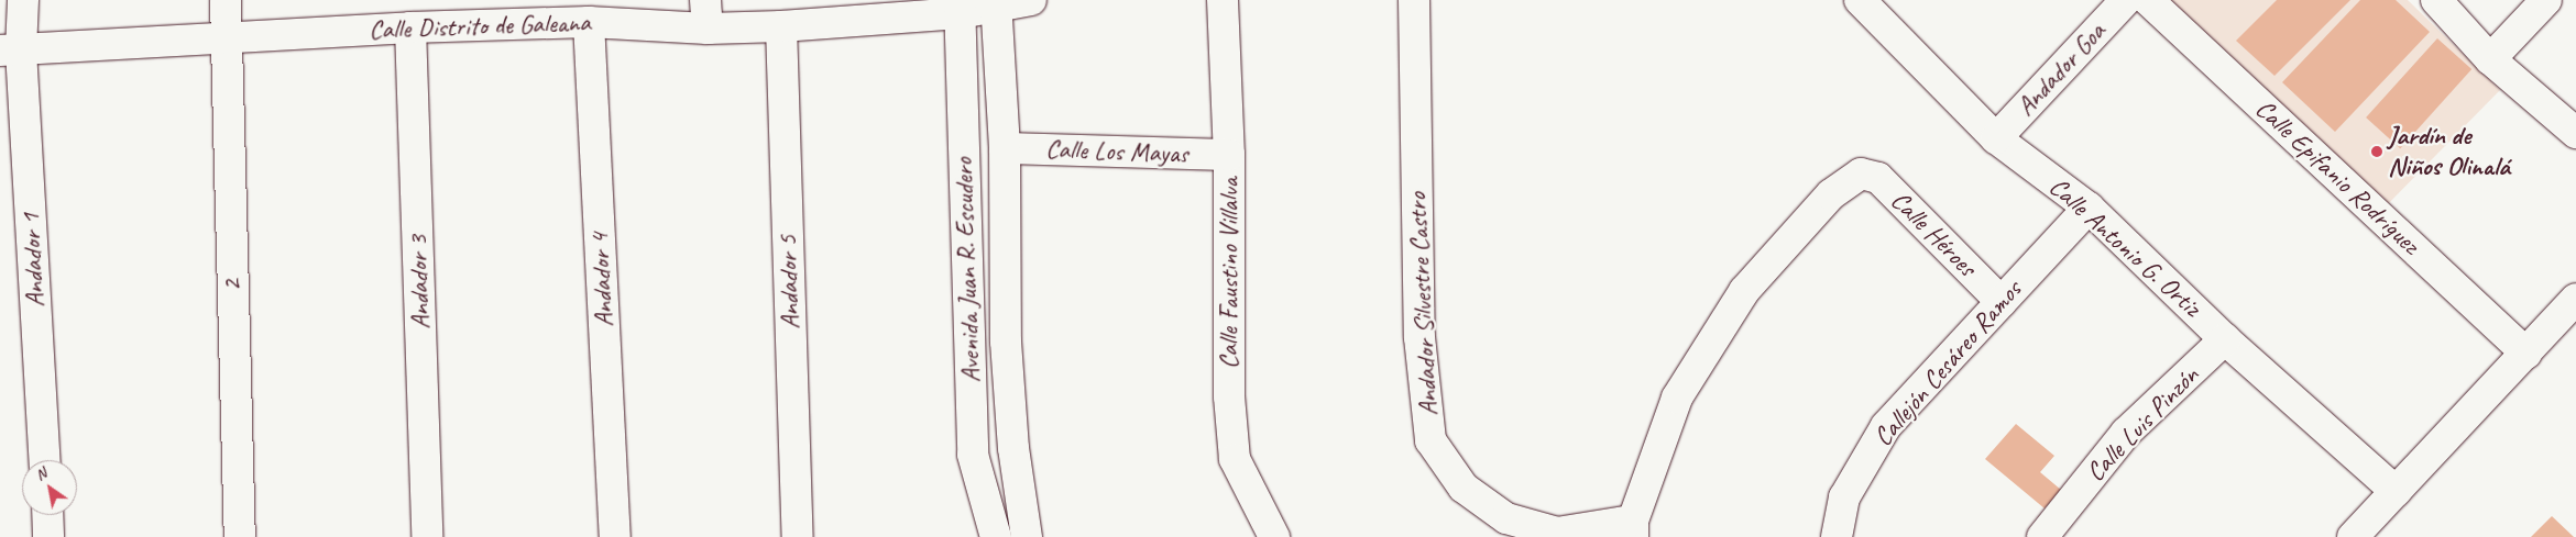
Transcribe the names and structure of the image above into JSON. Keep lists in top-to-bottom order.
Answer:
{
  "streets": {
    "street": [
      "Calle Distrito de Galeana",
      "Andador Goa",
      "Calle Los Mayas",
      "Calle Epifanio Rodríguez",
      "Calle Héroes",
      "Calle Antonio G. Ortiz",
      "Andador 1",
      "Avenida Juan R. Escudero",
      "Calle Faustino Villalva",
      "Andador 4",
      "Andador 3",
      "Andador 5",
      "2",
      "Andador Silvestre Castro",
      "Callejón Cesáreo Ramos",
      "Calle Luis Pinzón"
    ]
  },
  "crossings": [
    ["Calle Distrito de Galeana", "Andador 1"],
    ["Calle Distrito de Galeana", "Avenida Juan R. Escudero"],
    ["Calle Distrito de Galeana", "Andador 4"],
    ["Calle Distrito de Galeana", "Andador 3"],
    ["Calle Distrito de Galeana", "Andador 5"],
    ["Calle Distrito de Galeana", "2"],
    ["Andador Goa", "Calle Antonio G. Ortiz"],
    ["Calle Los Mayas", "Avenida Juan R. Escudero"],
    ["Calle Los Mayas", "Calle Faustino Villalva"],
    ["Calle Héroes", "Andador Silvestre Castro"],
    ["Calle Héroes", "Callejón Cesáreo Ramos"],
    ["Calle Antonio G. Ortiz", "Callejón Cesáreo Ramos"],
    ["Calle Antonio G. Ortiz", "Calle Luis Pinzón"]
  ],
  "places": ["Jardín de Niños Olinalá"],
  "north": "top left"
}
